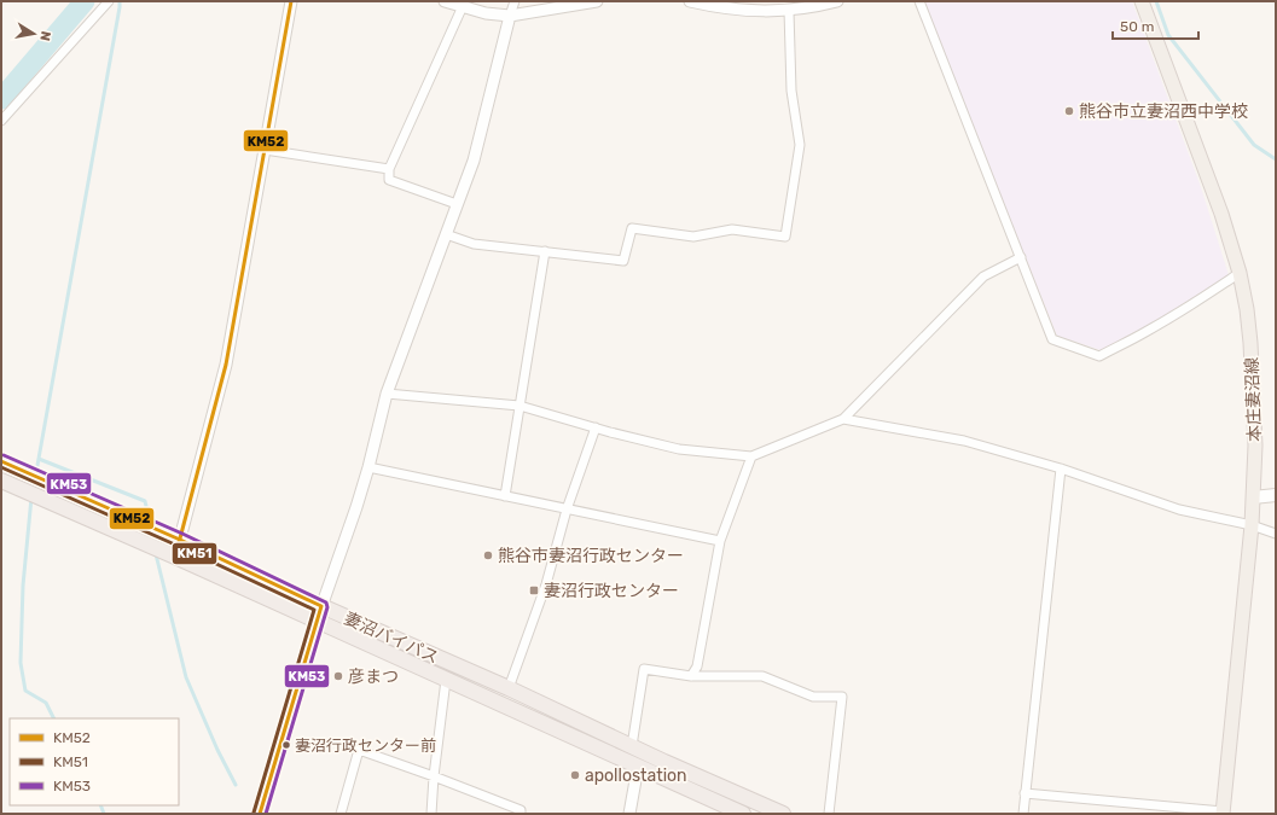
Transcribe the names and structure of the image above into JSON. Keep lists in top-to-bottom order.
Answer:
{
  "streets": {
    "highway": ["妻沼バイパス"],
    "main road": ["本庄妻沼線"]
  },
  "places": {
    "other": [
      "熊谷市立妻沼西中学校",
      "熊谷市妻沼行政センター",
      "彦まつ",
      "妻沼行政センター前",
      "apollostation"
    ],
    "transit": ["妻沼行政センター"]
  },
  "lines": ["transit line KM52", "transit line KM53", "transit line KM51"],
  "legend": ["KM52", "KM51", "KM53"],
  "scale_bar": "50 m",
  "north": "right"
}
